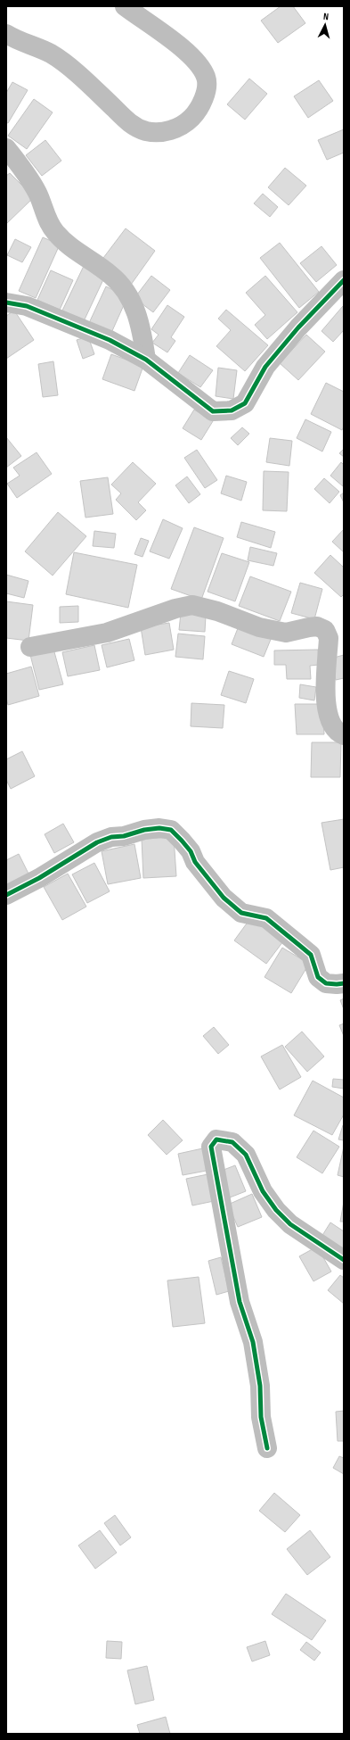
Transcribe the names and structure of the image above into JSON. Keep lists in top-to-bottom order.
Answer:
{
  "north": "top"
}
